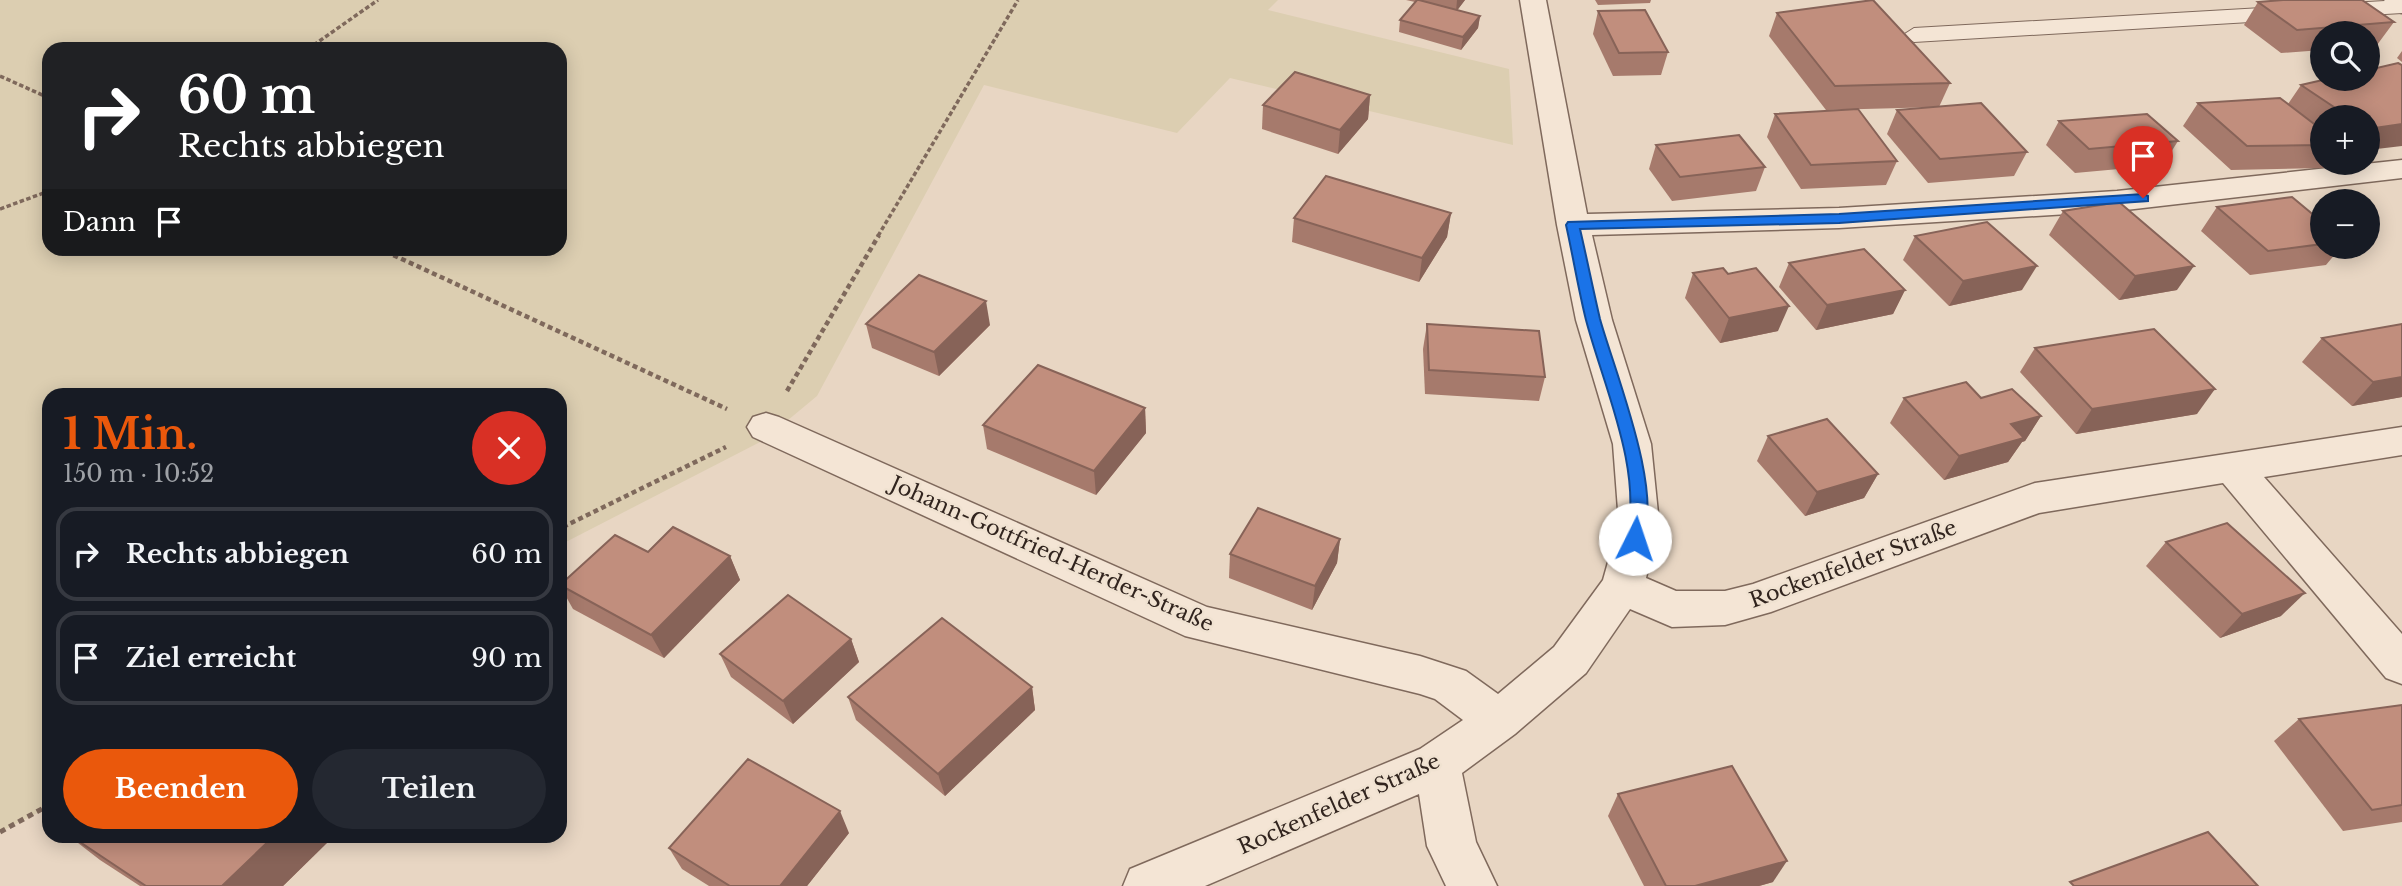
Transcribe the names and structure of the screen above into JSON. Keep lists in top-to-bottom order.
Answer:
{
  "streets": {
    "street": ["Johann-Gottfried-Herder-Straße", "Rockenfelder Straße"]
  },
  "crossings": [
    ["Johann-Gottfried-Herder-Straße", "Rockenfelder Straße"]
  ],
  "page": {
    "map_buttons": ["+", "−"],
    "turn": ["60 m", "Rechts abbiegen"],
    "then": "Dann",
    "heading": ["1 Min.", "150 m · 10:52"],
    "list": [
      {
        "name": "Rechts abbiegen",
        "value": "60 m"
      },
      {
        "name": "Ziel erreicht",
        "value": "90 m"
      }
    ],
    "buttons": ["Beenden", "Teilen"]
  }
}
